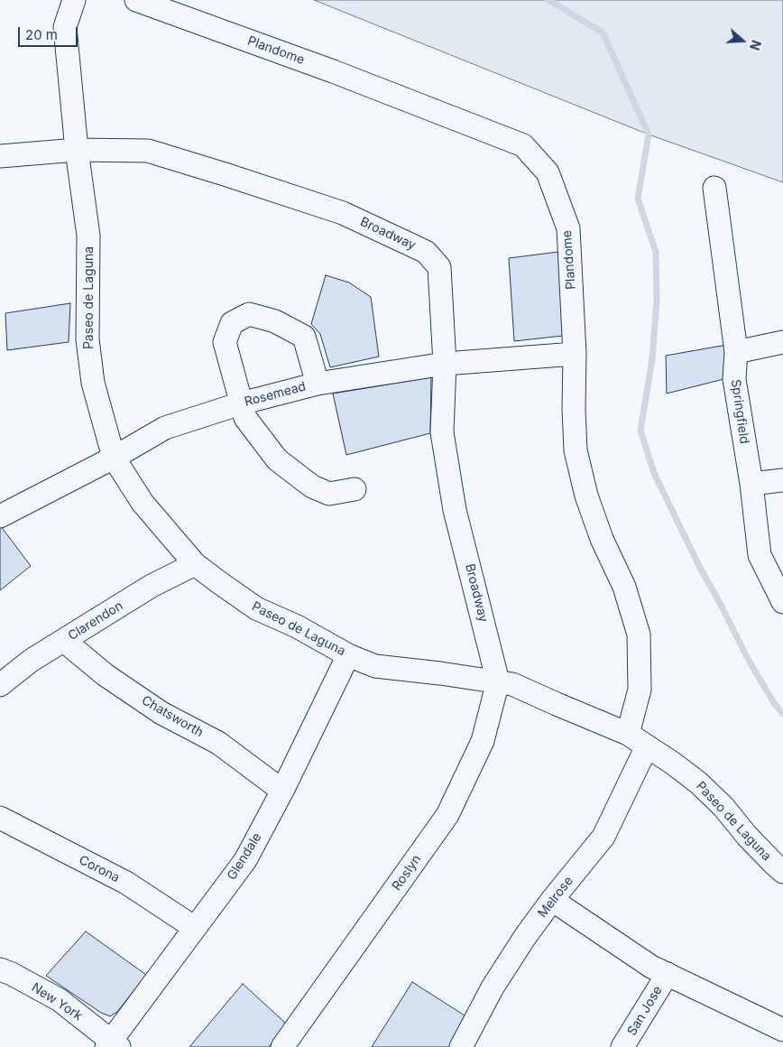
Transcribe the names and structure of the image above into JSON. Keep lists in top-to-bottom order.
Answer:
{
  "streets": {
    "street": [
      "Plandome",
      "Broadway",
      "Paseo de Laguna",
      "Rosemead",
      "Springfield",
      "Clarendon",
      "Chatsworth",
      "Glendale",
      "Corona",
      "Roslyn",
      "Melrose",
      "New York",
      "San Jose"
    ]
  },
  "crossings": [
    ["Plandome", "Paseo de Laguna"],
    ["Plandome", "Rosemead"],
    ["Broadway", "Paseo de Laguna"],
    ["Broadway", "Rosemead"],
    ["Broadway", "Roslyn"],
    ["Paseo de Laguna", "Rosemead"],
    ["Paseo de Laguna", "Clarendon"],
    ["Paseo de Laguna", "Glendale"],
    ["Paseo de Laguna", "Roslyn"],
    ["Paseo de Laguna", "Melrose"],
    ["Clarendon", "Chatsworth"],
    ["Chatsworth", "Glendale"],
    ["Glendale", "Corona"],
    ["Glendale", "New York"]
  ],
  "scale_bar": "20 m",
  "north": "right"
}
